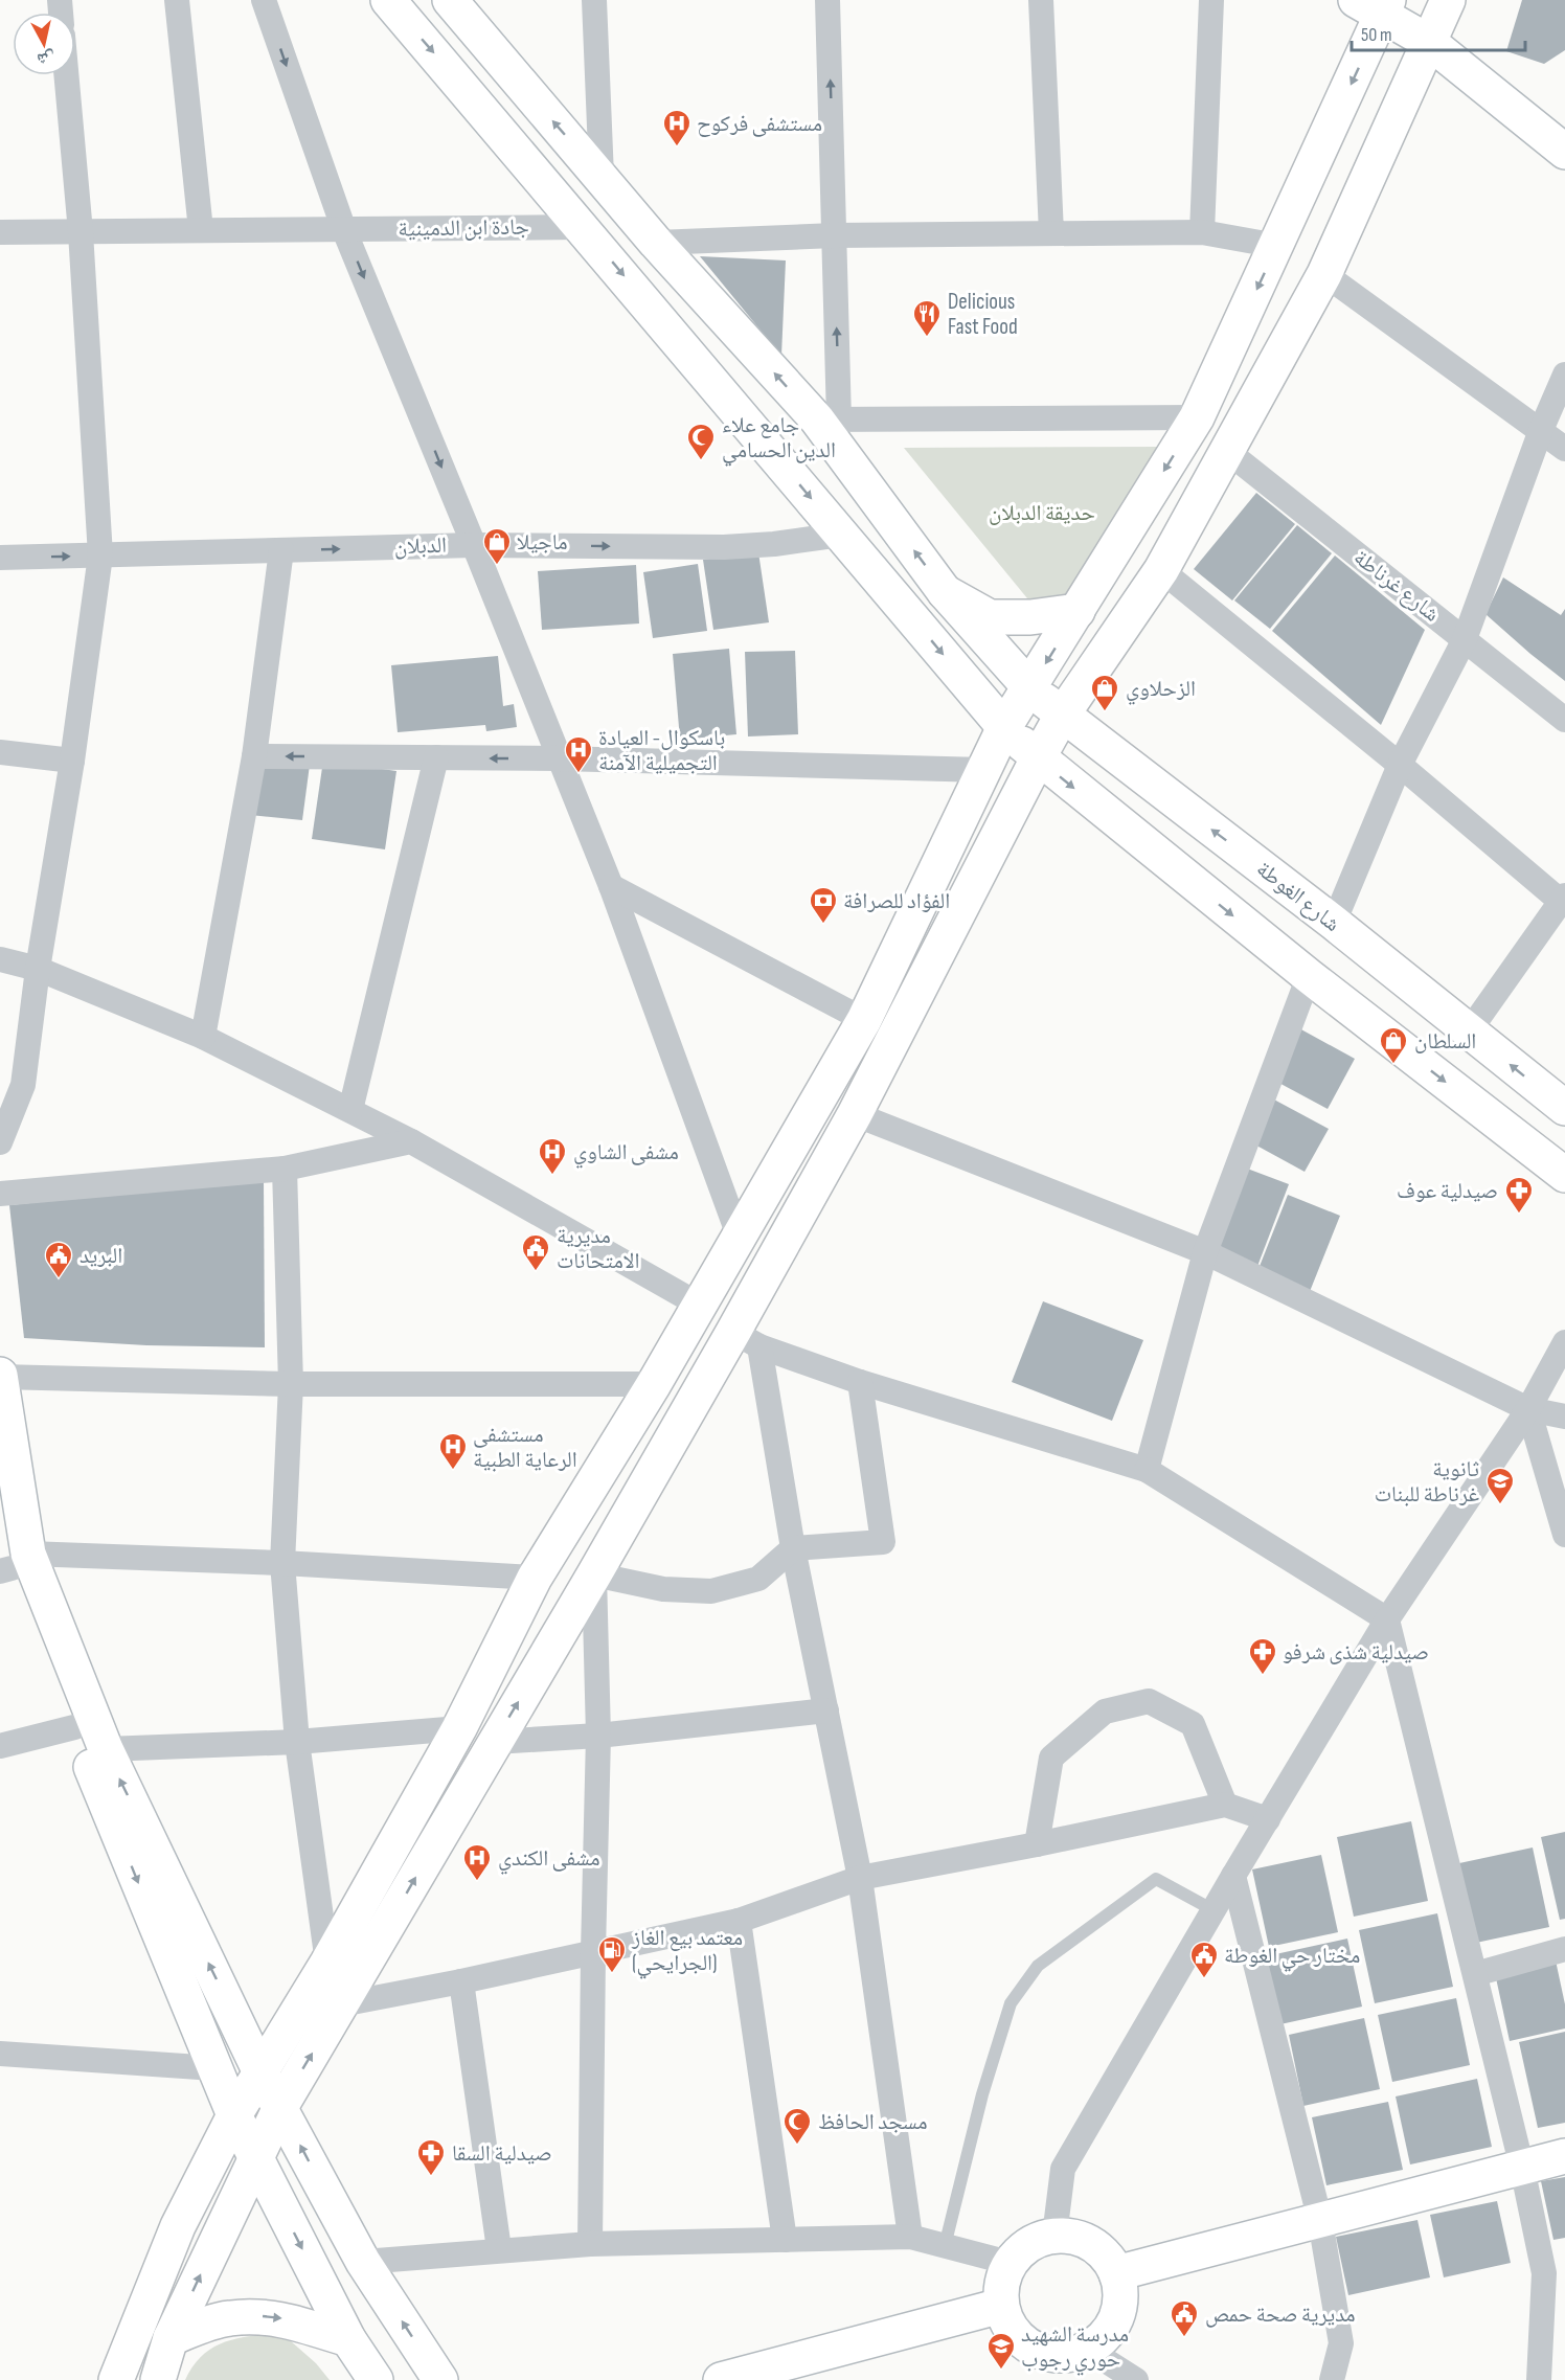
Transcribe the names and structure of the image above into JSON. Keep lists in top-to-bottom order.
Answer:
{
  "streets": {
    "main road": ["شارع الغوطة"],
    "street": ["جادة ابن الدمينية", "الدبلان", "شارع غرناطة"]
  },
  "parks": ["حديقة الدبلان"],
  "places": {
    "hospital": [
      "مستشفى فركوح",
      "باسكوال- العيادة التجميلية الآمنة",
      "مشفى الشاوي",
      "مستشفى الرعاية الطبية",
      "مشفى الكندي"
    ],
    "restaurant": ["Delicious Fast Food"],
    "mosque": ["جامع علاء الدين الحسامي", "مسجد الحافظ"],
    "shop": ["ماجيلا", "الزحلاوي", "السلطان"],
    "bank": ["الفؤاد للصرافة"],
    "pharmacy": ["صيدلية عوف", "صيدلية شذى شرفو", "صيدلية السقا"],
    "public building": [
      "مديرية الامتحانات",
      "البريد",
      "مختار حي الغوطة",
      "مديرية صحة حمص"
    ],
    "school or university": ["ثانوية غرناطة للبنات", "مدرسة الشهيد حوري رجوب"],
    "fuel station": ["معتمد بيع الغاز (الجرايحي)"]
  },
  "scale_bar": "50 m",
  "north": "bottom"
}
